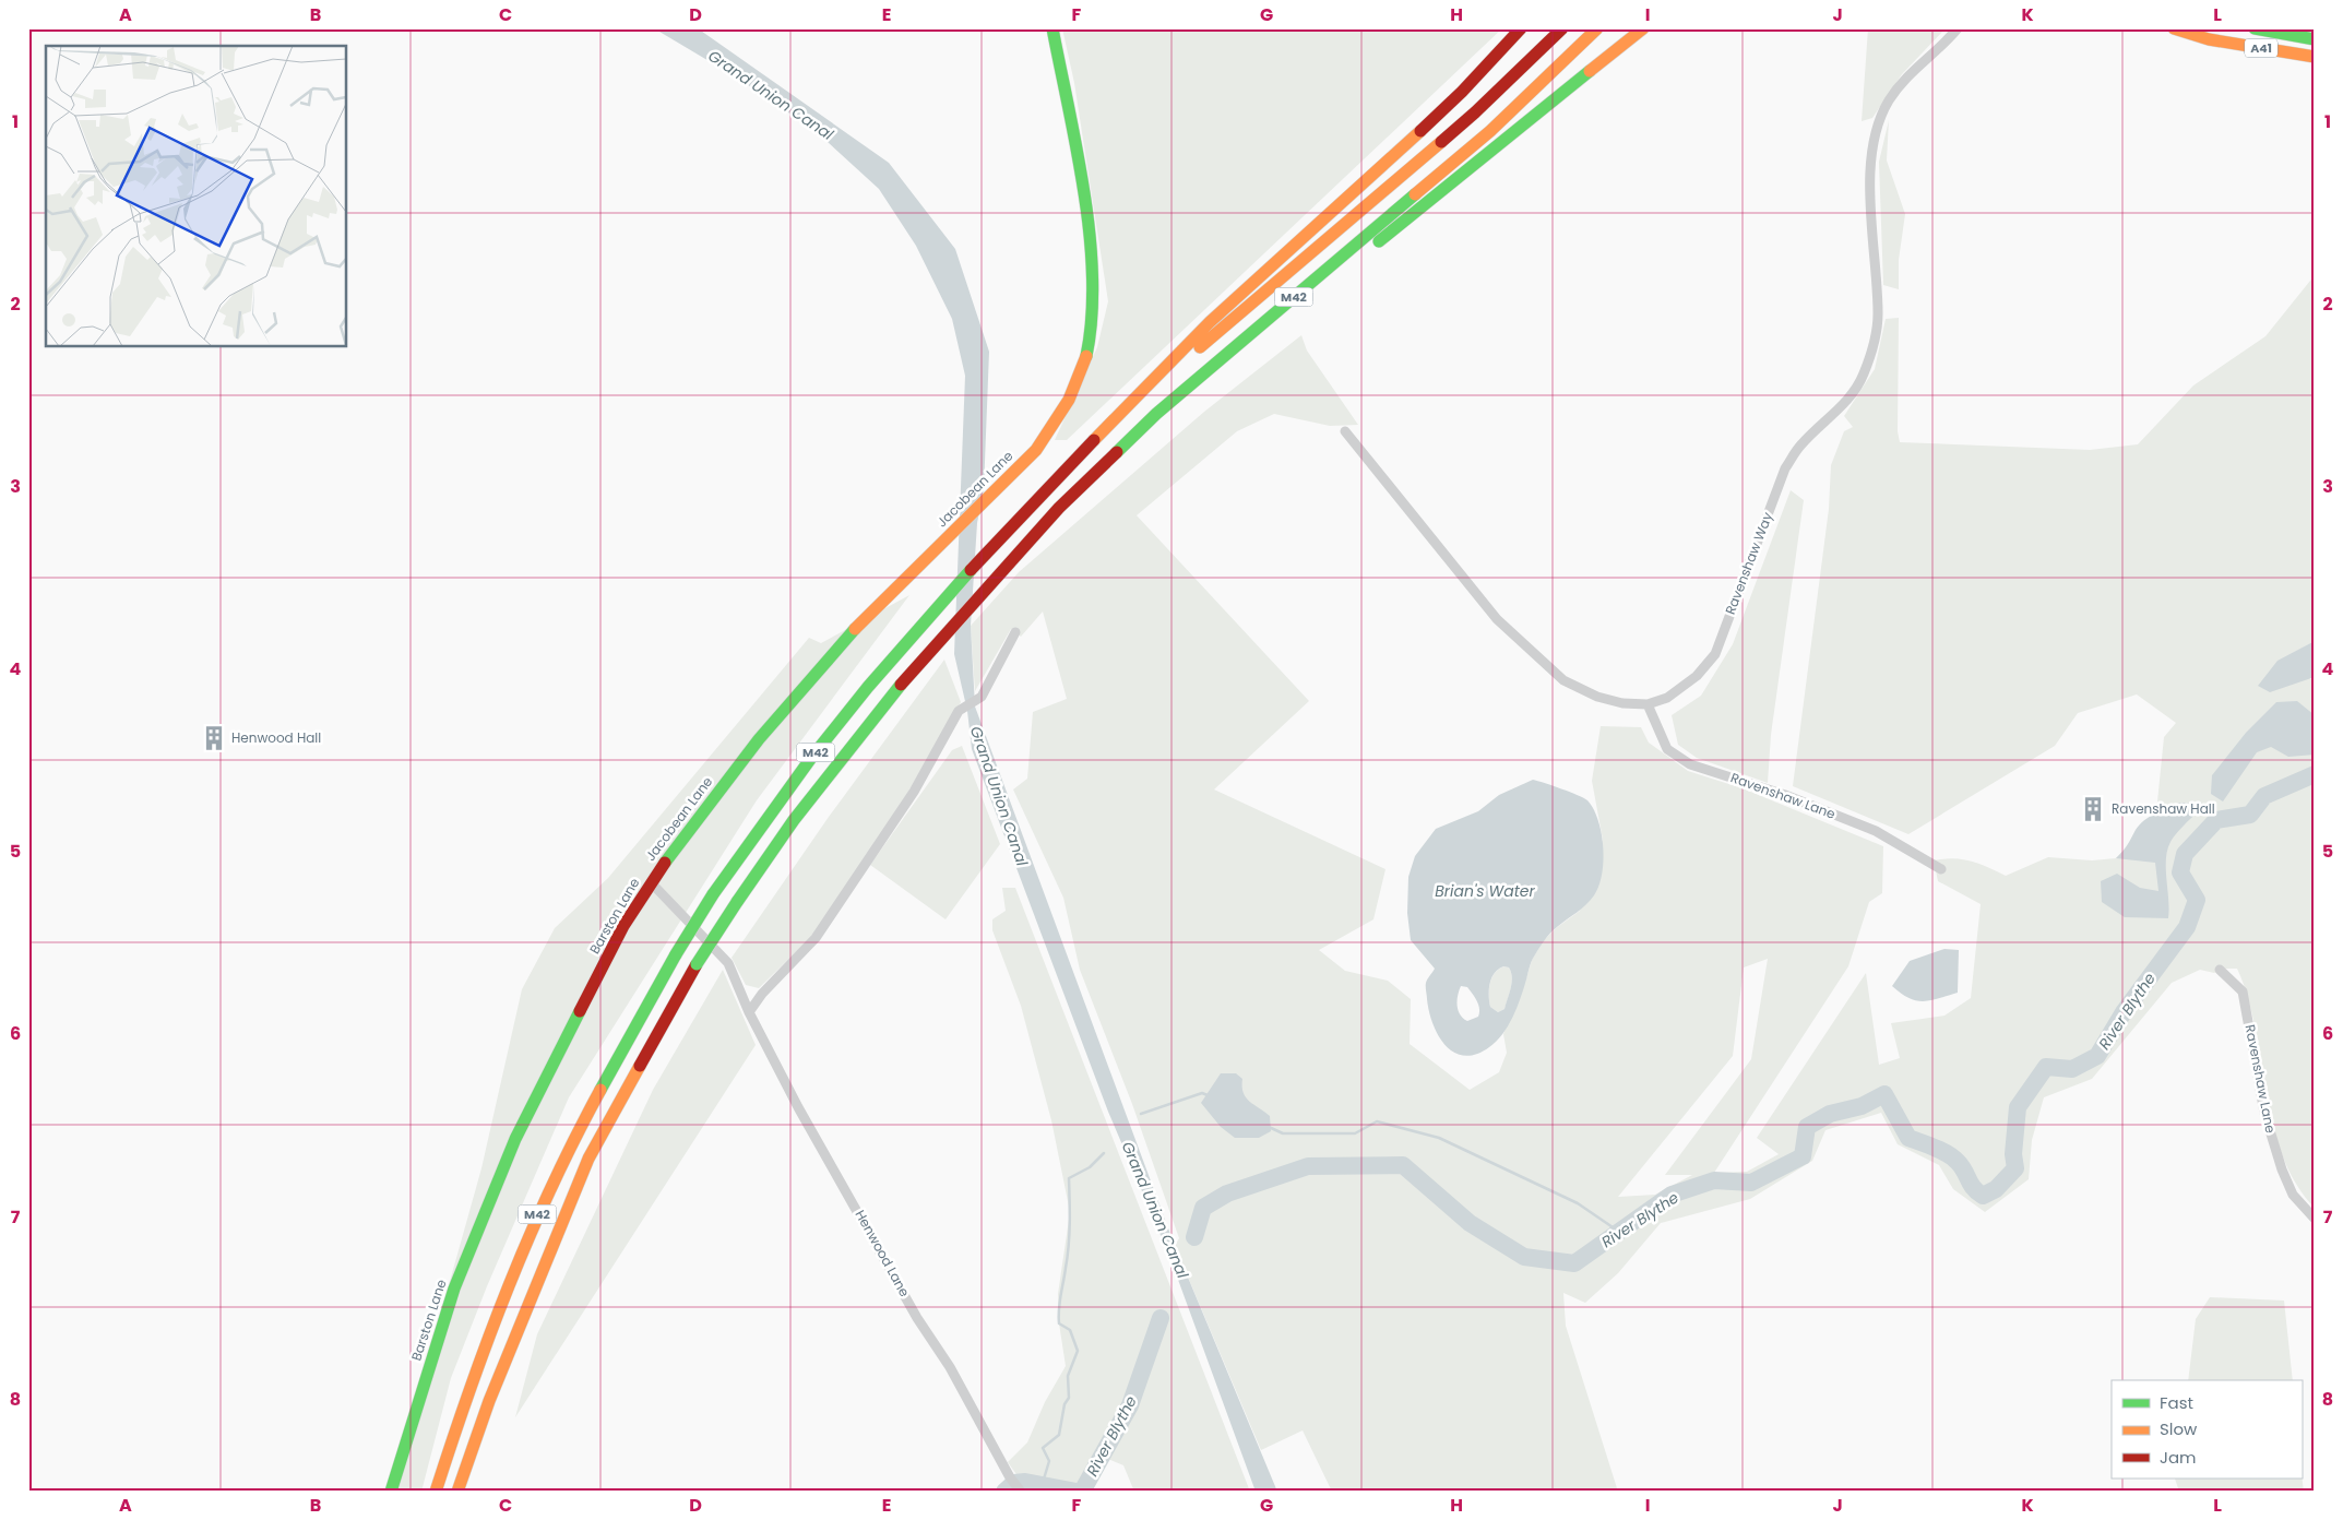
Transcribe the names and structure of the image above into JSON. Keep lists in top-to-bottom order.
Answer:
{
  "streets": {
    "main road": [
      "A41",
      "M42",
      "Jacobean Lane",
      "Barston Lane"
    ],
    "street": ["Ravenshaw Way", "Ravenshaw Lane", "Henwood Lane"]
  },
  "crossings": [
    ["Jacobean Lane", "Barston Lane"],
    ["Ravenshaw Way", "Ravenshaw Lane"],
    ["Barston Lane", "Henwood Lane"]
  ],
  "water": ["Grand Union Canal", "Brian's Water", "River Blythe"],
  "places": {
    "building": ["Henwood Hall", "Ravenshaw Hall"]
  },
  "legend": ["Fast", "Slow", "Jam"],
  "grid": {
    "columns": [
      "A",
      "B",
      "C",
      "D",
      "E",
      "F",
      "G",
      "H",
      "I",
      "J",
      "K",
      "L"
    ],
    "rows": [
      "1",
      "2",
      "3",
      "4",
      "5",
      "6",
      "7",
      "8"
    ]
  }
}
